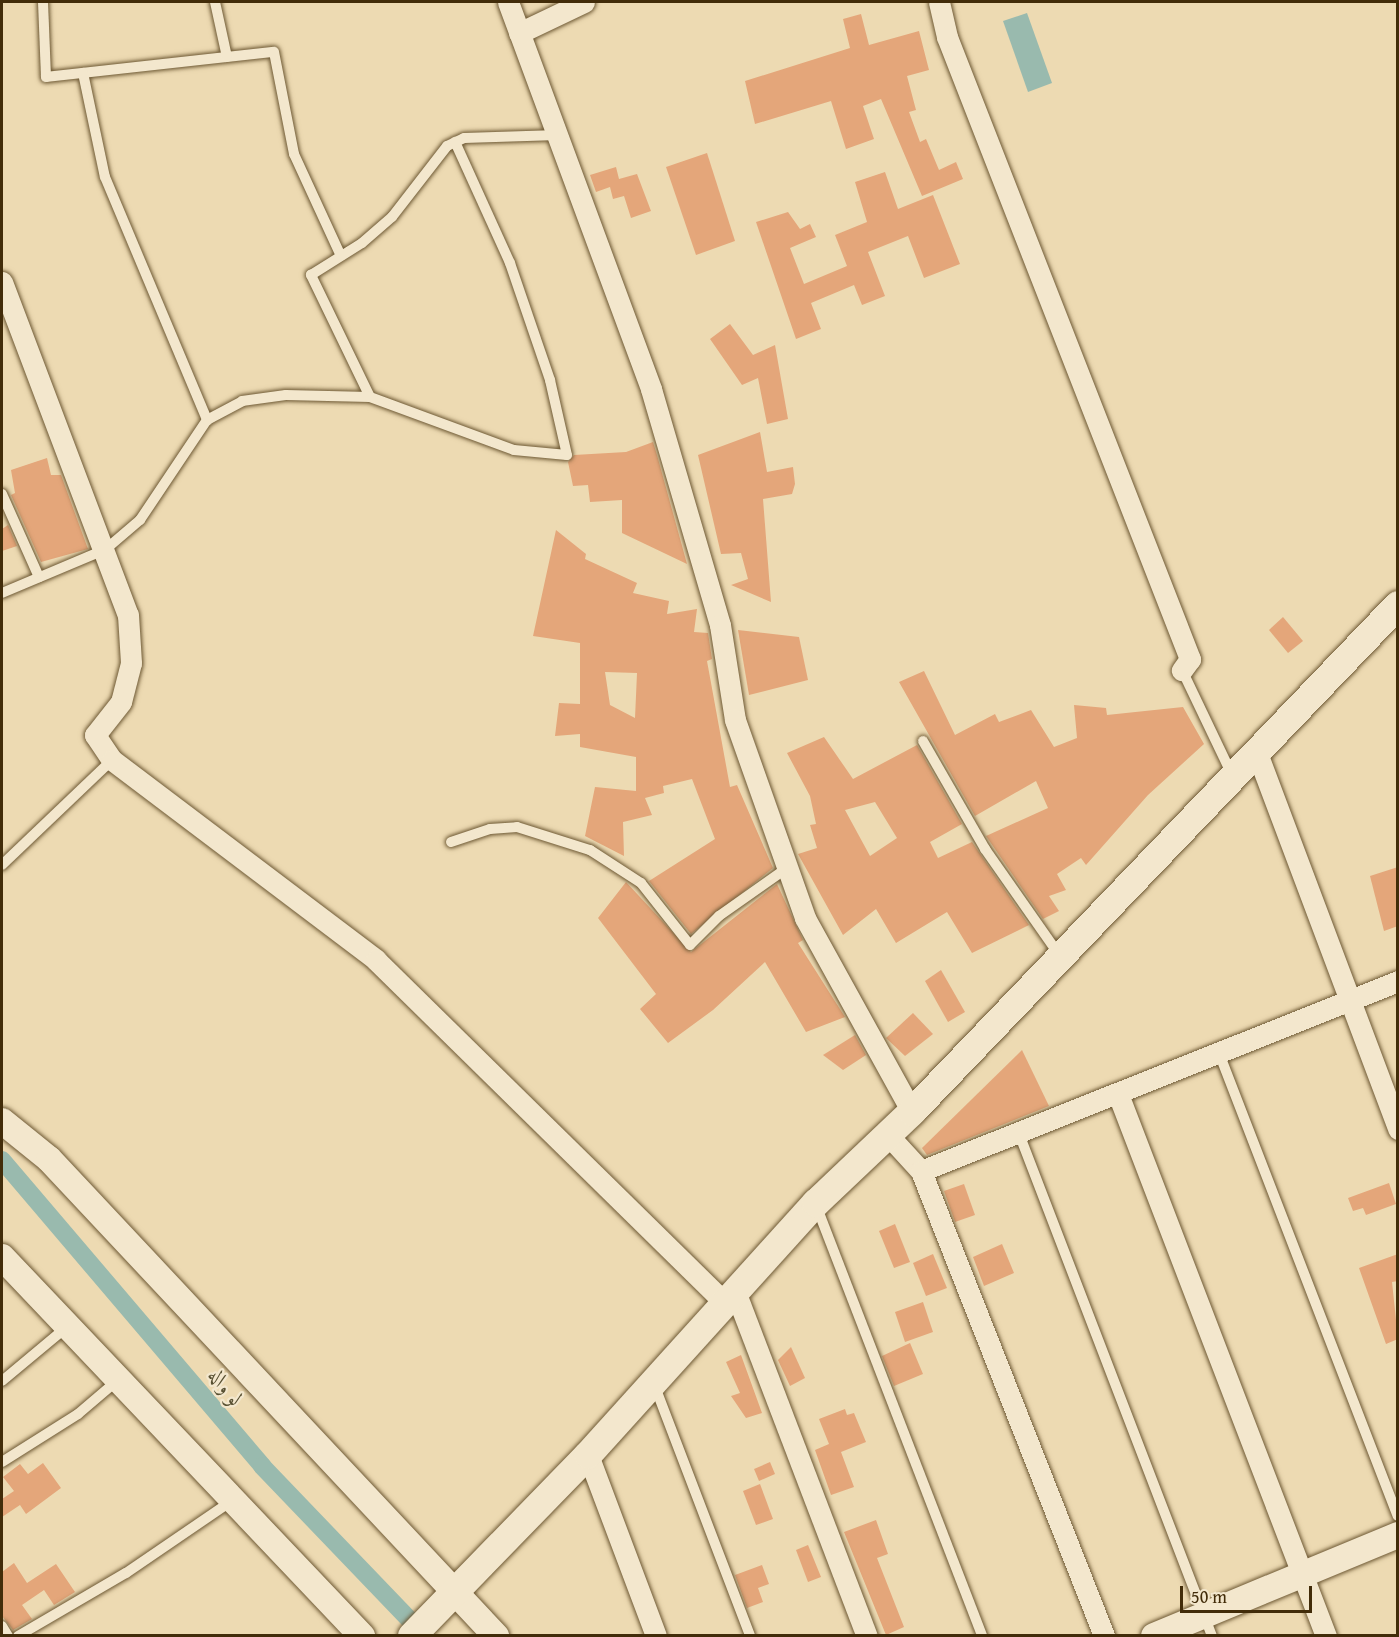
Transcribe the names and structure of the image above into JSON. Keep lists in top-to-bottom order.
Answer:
{
  "water": ["لو واله"],
  "scale_bar": "50 m"
}
